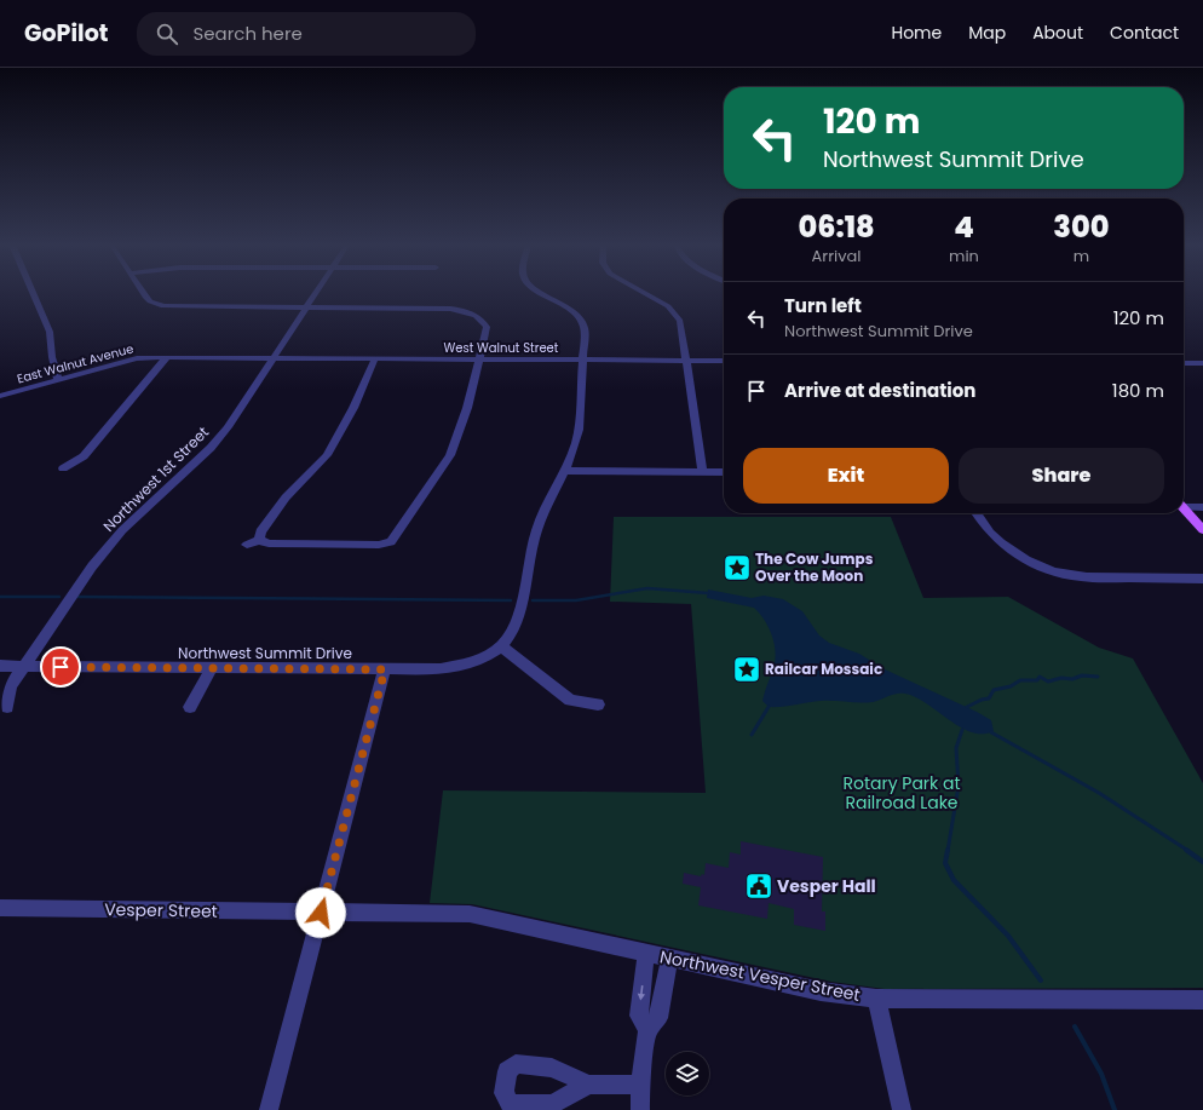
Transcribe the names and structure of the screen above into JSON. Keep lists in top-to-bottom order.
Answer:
{
  "streets": {
    "street": [
      "West Walnut Street",
      "East Walnut Avenue",
      "Northwest 1st Street",
      "Northwest Summit Drive",
      "Vesper Street",
      "Northwest Vesper Street"
    ]
  },
  "crossings": [
    ["West Walnut Street", "East Walnut Avenue"],
    ["West Walnut Street", "Northwest 1st Street"],
    ["East Walnut Avenue", "Northwest 1st Street"],
    ["Northwest 1st Street", "Northwest Summit Drive"],
    ["Vesper Street", "Northwest Vesper Street"]
  ],
  "parks": ["Rotary Park at Railroad Lake"],
  "places": {
    "place": ["The Cow Jumps Over the Moon", "Railcar Mossaic"],
    "public building": ["Vesper Hall"]
  },
  "page": {
    "header": "GoPilot",
    "search": "Search here",
    "nav": [
      "Home",
      "Map",
      "About",
      "Contact"
    ],
    "turn": ["120 m", "Northwest Summit Drive"],
    "eta": [
      "06:18",
      "Arrival",
      "4",
      "min",
      "300",
      "m"
    ],
    "list": [
      {
        "name": "Turn left",
        "note": "Northwest Summit Drive",
        "value": "120 m"
      },
      {
        "name": "Arrive at destination",
        "value": "180 m"
      }
    ],
    "buttons": ["Exit", "Share"]
  }
}
